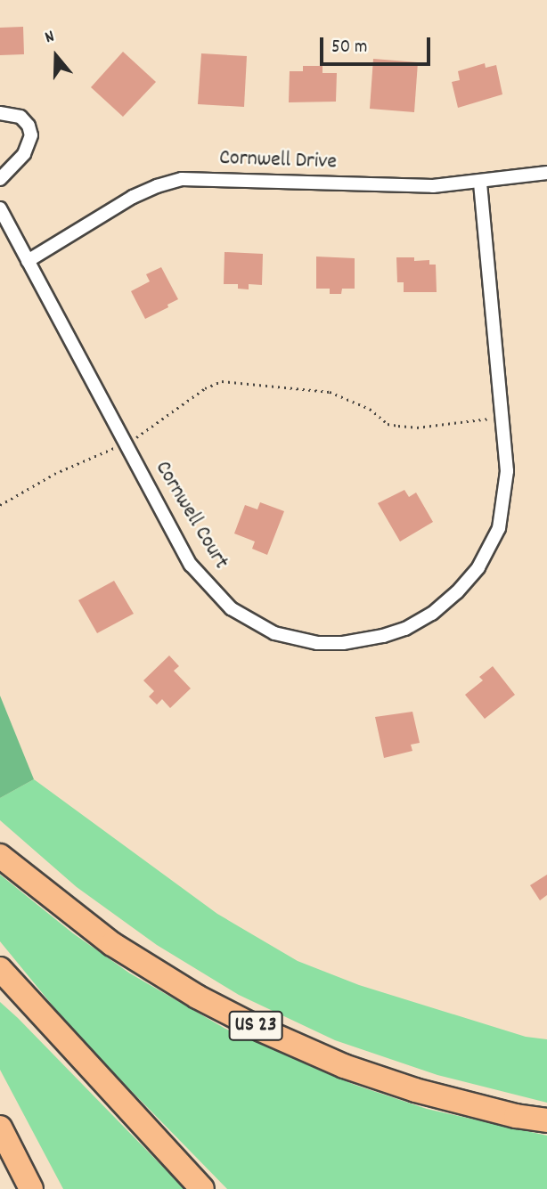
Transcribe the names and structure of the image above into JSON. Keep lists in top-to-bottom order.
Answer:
{
  "streets": {
    "highway": ["US 23"],
    "street": ["Cornwell Drive", "Cornwell Court"]
  },
  "crossings": [
    ["Cornwell Drive", "Cornwell Court"]
  ],
  "scale_bar": "50 m",
  "north": "top"
}
